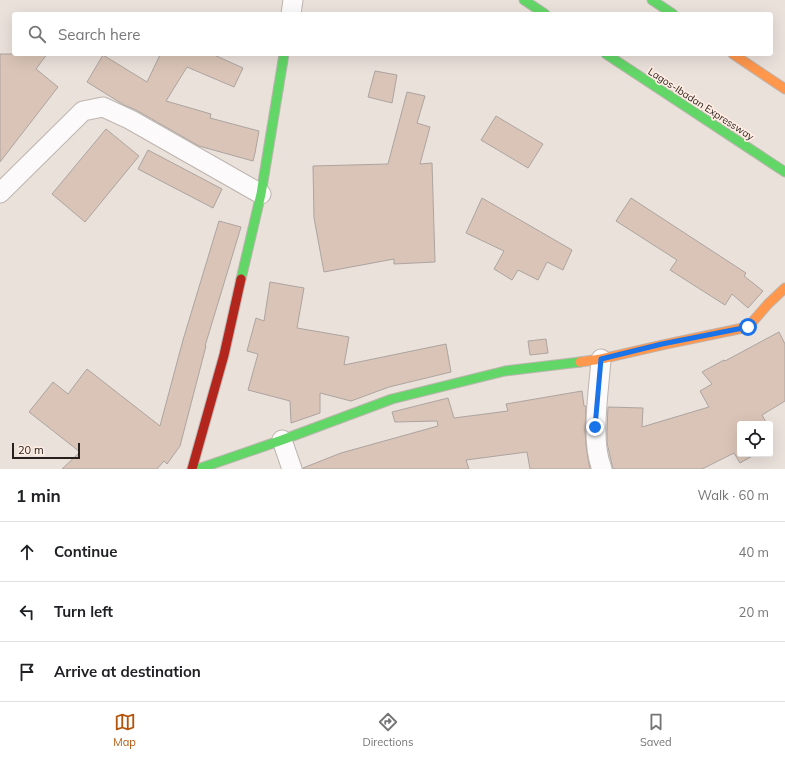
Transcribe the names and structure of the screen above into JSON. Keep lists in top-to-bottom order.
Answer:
{
  "streets": {
    "main road": ["Lagos-Ibadan Expressway"]
  },
  "scale_bar": "20 m",
  "page": {
    "search": "Search here",
    "scale": "20 m",
    "heading": ["1 min", "Walk · 60 m"],
    "list": [
      ["Continue", "40 m"],
      ["Turn left", "20 m"],
      "Arrive at destination"
    ],
    "nav": ["Map", "Directions", "Saved"]
  }
}
